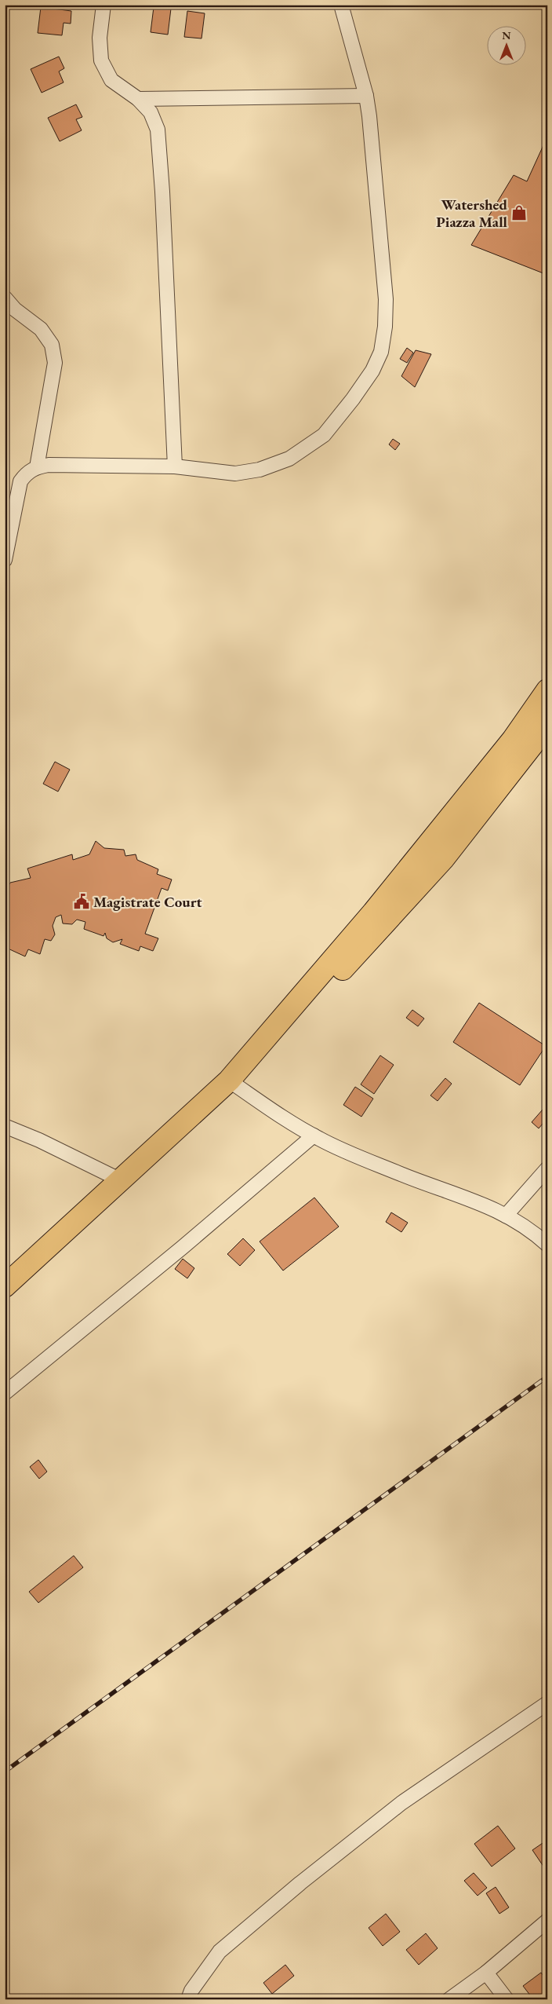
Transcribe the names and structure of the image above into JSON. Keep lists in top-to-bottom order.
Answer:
{
  "places": {
    "shop": ["Watershed Piazza Mall"],
    "public building": ["Magistrate Court"]
  },
  "north": "top"
}
